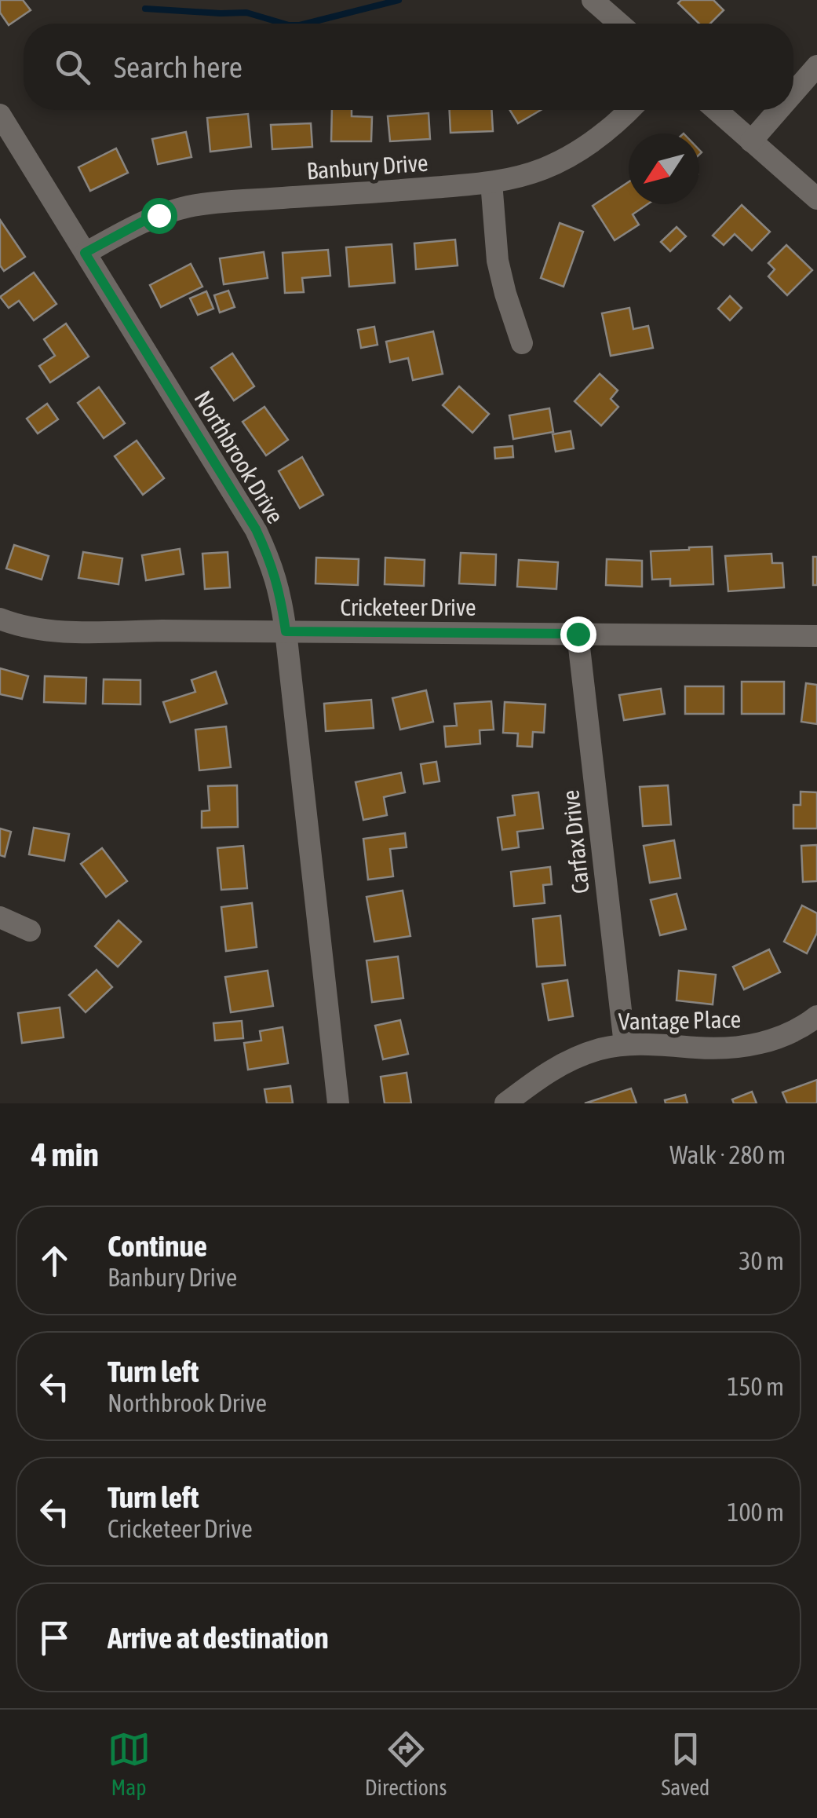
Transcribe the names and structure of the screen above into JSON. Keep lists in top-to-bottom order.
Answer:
{
  "streets": {
    "street": [
      "Banbury Drive",
      "Northbrook Drive",
      "Cricketeer Drive",
      "Carfax Drive",
      "Vantage Place"
    ]
  },
  "crossings": [
    ["Banbury Drive", "Northbrook Drive"],
    ["Northbrook Drive", "Cricketeer Drive"],
    ["Cricketeer Drive", "Carfax Drive"],
    ["Carfax Drive", "Vantage Place"]
  ],
  "north": "bottom left",
  "page": {
    "search": "Search here",
    "heading": ["4 min", "Walk · 280 m"],
    "list": [
      ["Continue", "Banbury Drive", "30 m"],
      ["Turn left", "Northbrook Drive", "150 m"],
      ["Turn left", "Cricketeer Drive", "100 m"],
      "Arrive at destination"
    ],
    "nav": ["Map", "Directions", "Saved"]
  }
}
